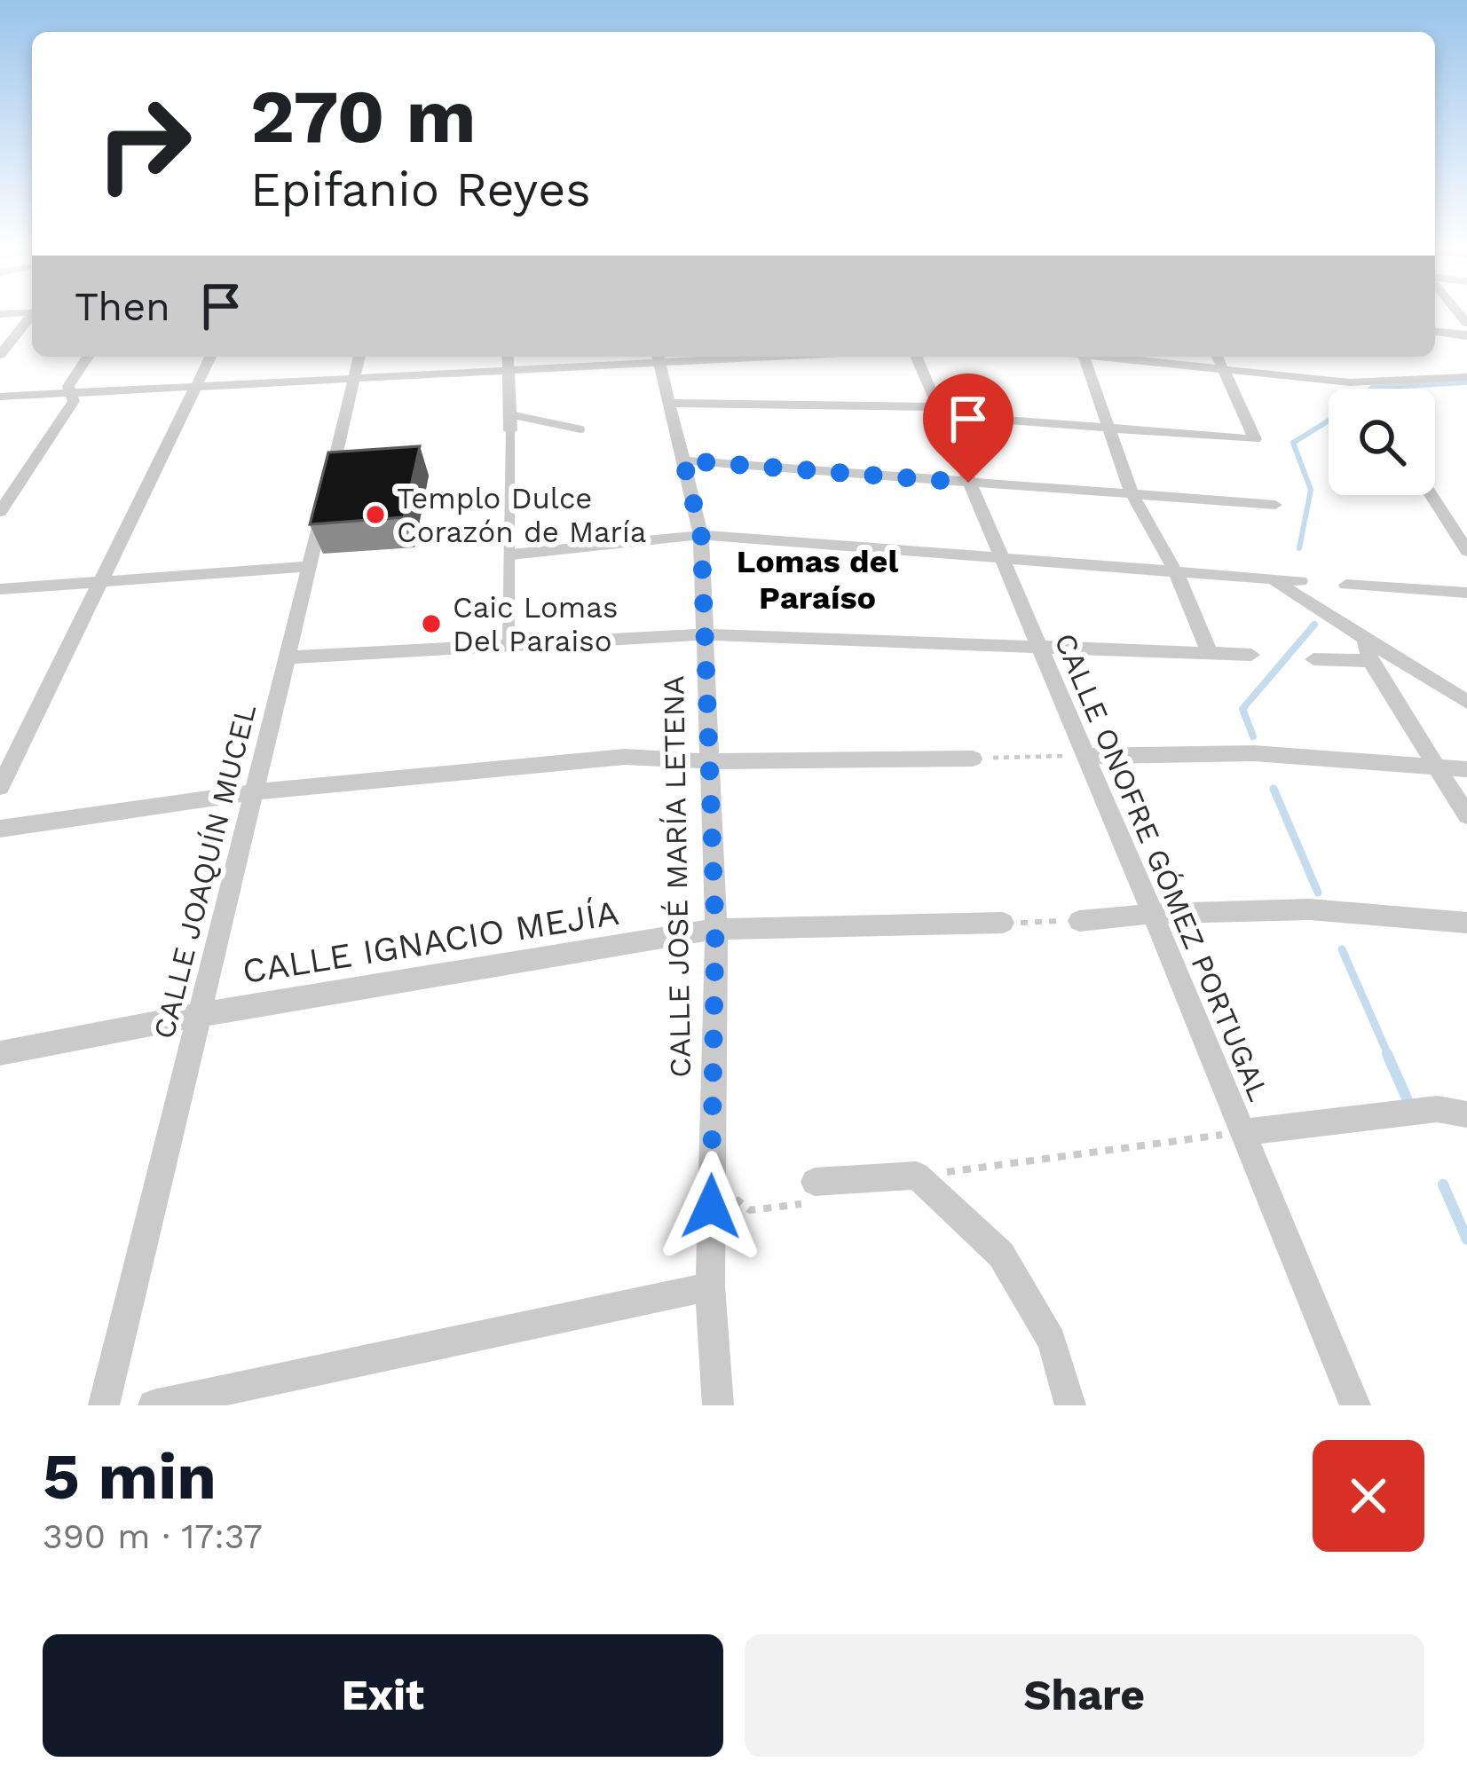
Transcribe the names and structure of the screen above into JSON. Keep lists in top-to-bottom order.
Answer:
{
  "streets": {
    "street": [
      "CALLE ONOFRE GÓMEZ PORTUGAL",
      "CALLE JOAQUÍN MUCEL",
      "CALLE JOSÉ MARÍA LETENA",
      "CALLE IGNACIO MEJÍA"
    ]
  },
  "crossings": [
    ["CALLE JOAQUÍN MUCEL", "CALLE IGNACIO MEJÍA"],
    ["CALLE JOSÉ MARÍA LETENA", "CALLE IGNACIO MEJÍA"]
  ],
  "districts": ["Lomas del Paraíso"],
  "places": ["Templo Dulce Corazón de María", "Caic Lomas Del Paraiso"],
  "page": {
    "turn": ["270 m", "Epifanio Reyes"],
    "then": "Then",
    "heading": ["5 min", "390 m · 17:37"],
    "buttons": ["Exit", "Share"]
  }
}
